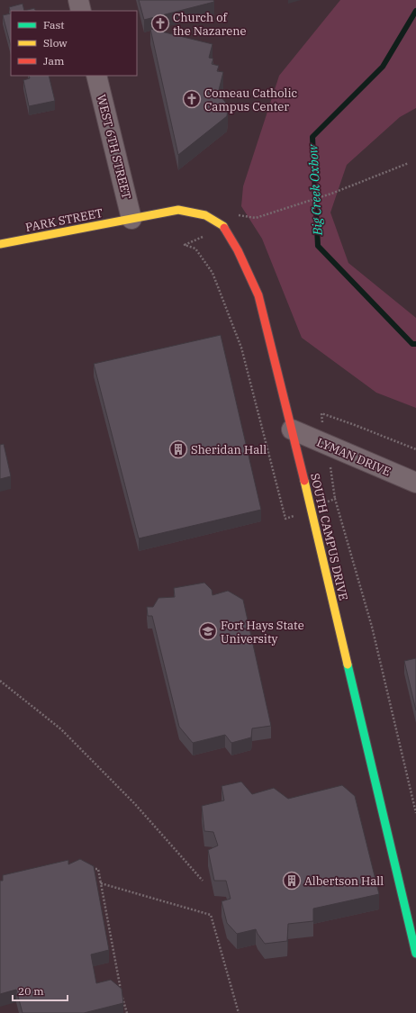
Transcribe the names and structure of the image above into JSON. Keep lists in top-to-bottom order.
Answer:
{
  "streets": {
    "street": [
      "WEST 6TH STREET",
      "PARK STREET",
      "LYMAN DRIVE",
      "SOUTH CAMPUS DRIVE"
    ]
  },
  "crossings": [
    ["WEST 6TH STREET", "PARK STREET"],
    ["WEST 6TH STREET", "SOUTH CAMPUS DRIVE"],
    ["PARK STREET", "SOUTH CAMPUS DRIVE"],
    ["LYMAN DRIVE", "SOUTH CAMPUS DRIVE"]
  ],
  "water": ["Big Creek Oxbow"],
  "places": {
    "church": ["Church of the Nazarene", "Comeau Catholic Campus Center"],
    "building": ["Sheridan Hall", "Albertson Hall"],
    "school or university": ["Fort Hays State University"]
  },
  "legend": ["Fast", "Slow", "Jam"],
  "scale_bar": "20 m"
}
